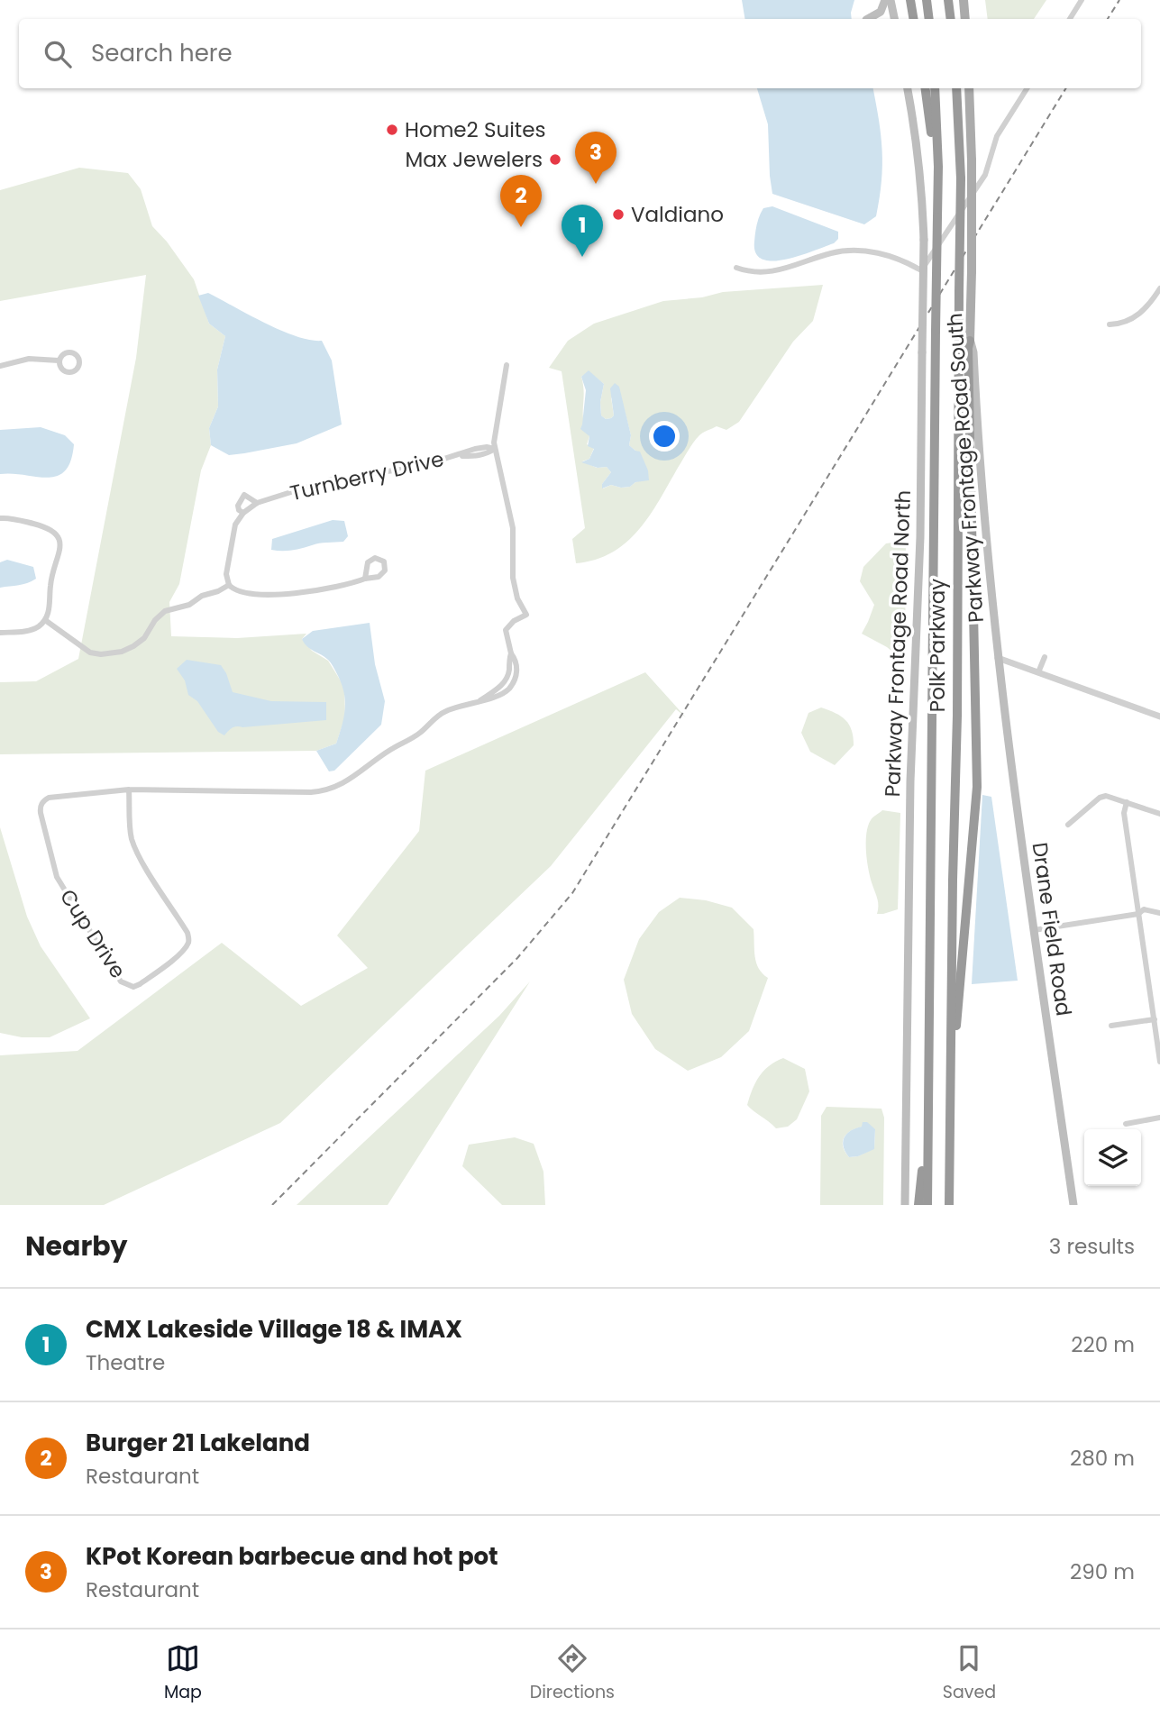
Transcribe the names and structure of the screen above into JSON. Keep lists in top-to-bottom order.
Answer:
{
  "streets": {
    "highway": ["Polk Parkway"],
    "main road": ["Parkway Frontage Road South", "Parkway Frontage Road North", "Drane Field Road"],
    "street": ["Turnberry Drive", "Cup Drive"]
  },
  "crossings": [
    ["Parkway Frontage Road South", "Drane Field Road"]
  ],
  "places": ["Home2 Suites", "Max Jewelers", "Valdiano"],
  "page": {
    "search": "Search here",
    "pins": ["3", "2", "1"],
    "heading": ["Nearby", "3 results"],
    "list": [
      {
        "mark": "1",
        "name": "CMX Lakeside Village 18 & IMAX",
        "note": "Theatre",
        "value": "220 m"
      },
      {
        "mark": "2",
        "name": "Burger 21 Lakeland",
        "note": "Restaurant",
        "value": "280 m"
      },
      {
        "mark": "3",
        "name": "KPot Korean barbecue and hot pot",
        "note": "Restaurant",
        "value": "290 m"
      }
    ],
    "nav": ["Map", "Directions", "Saved"]
  }
}
